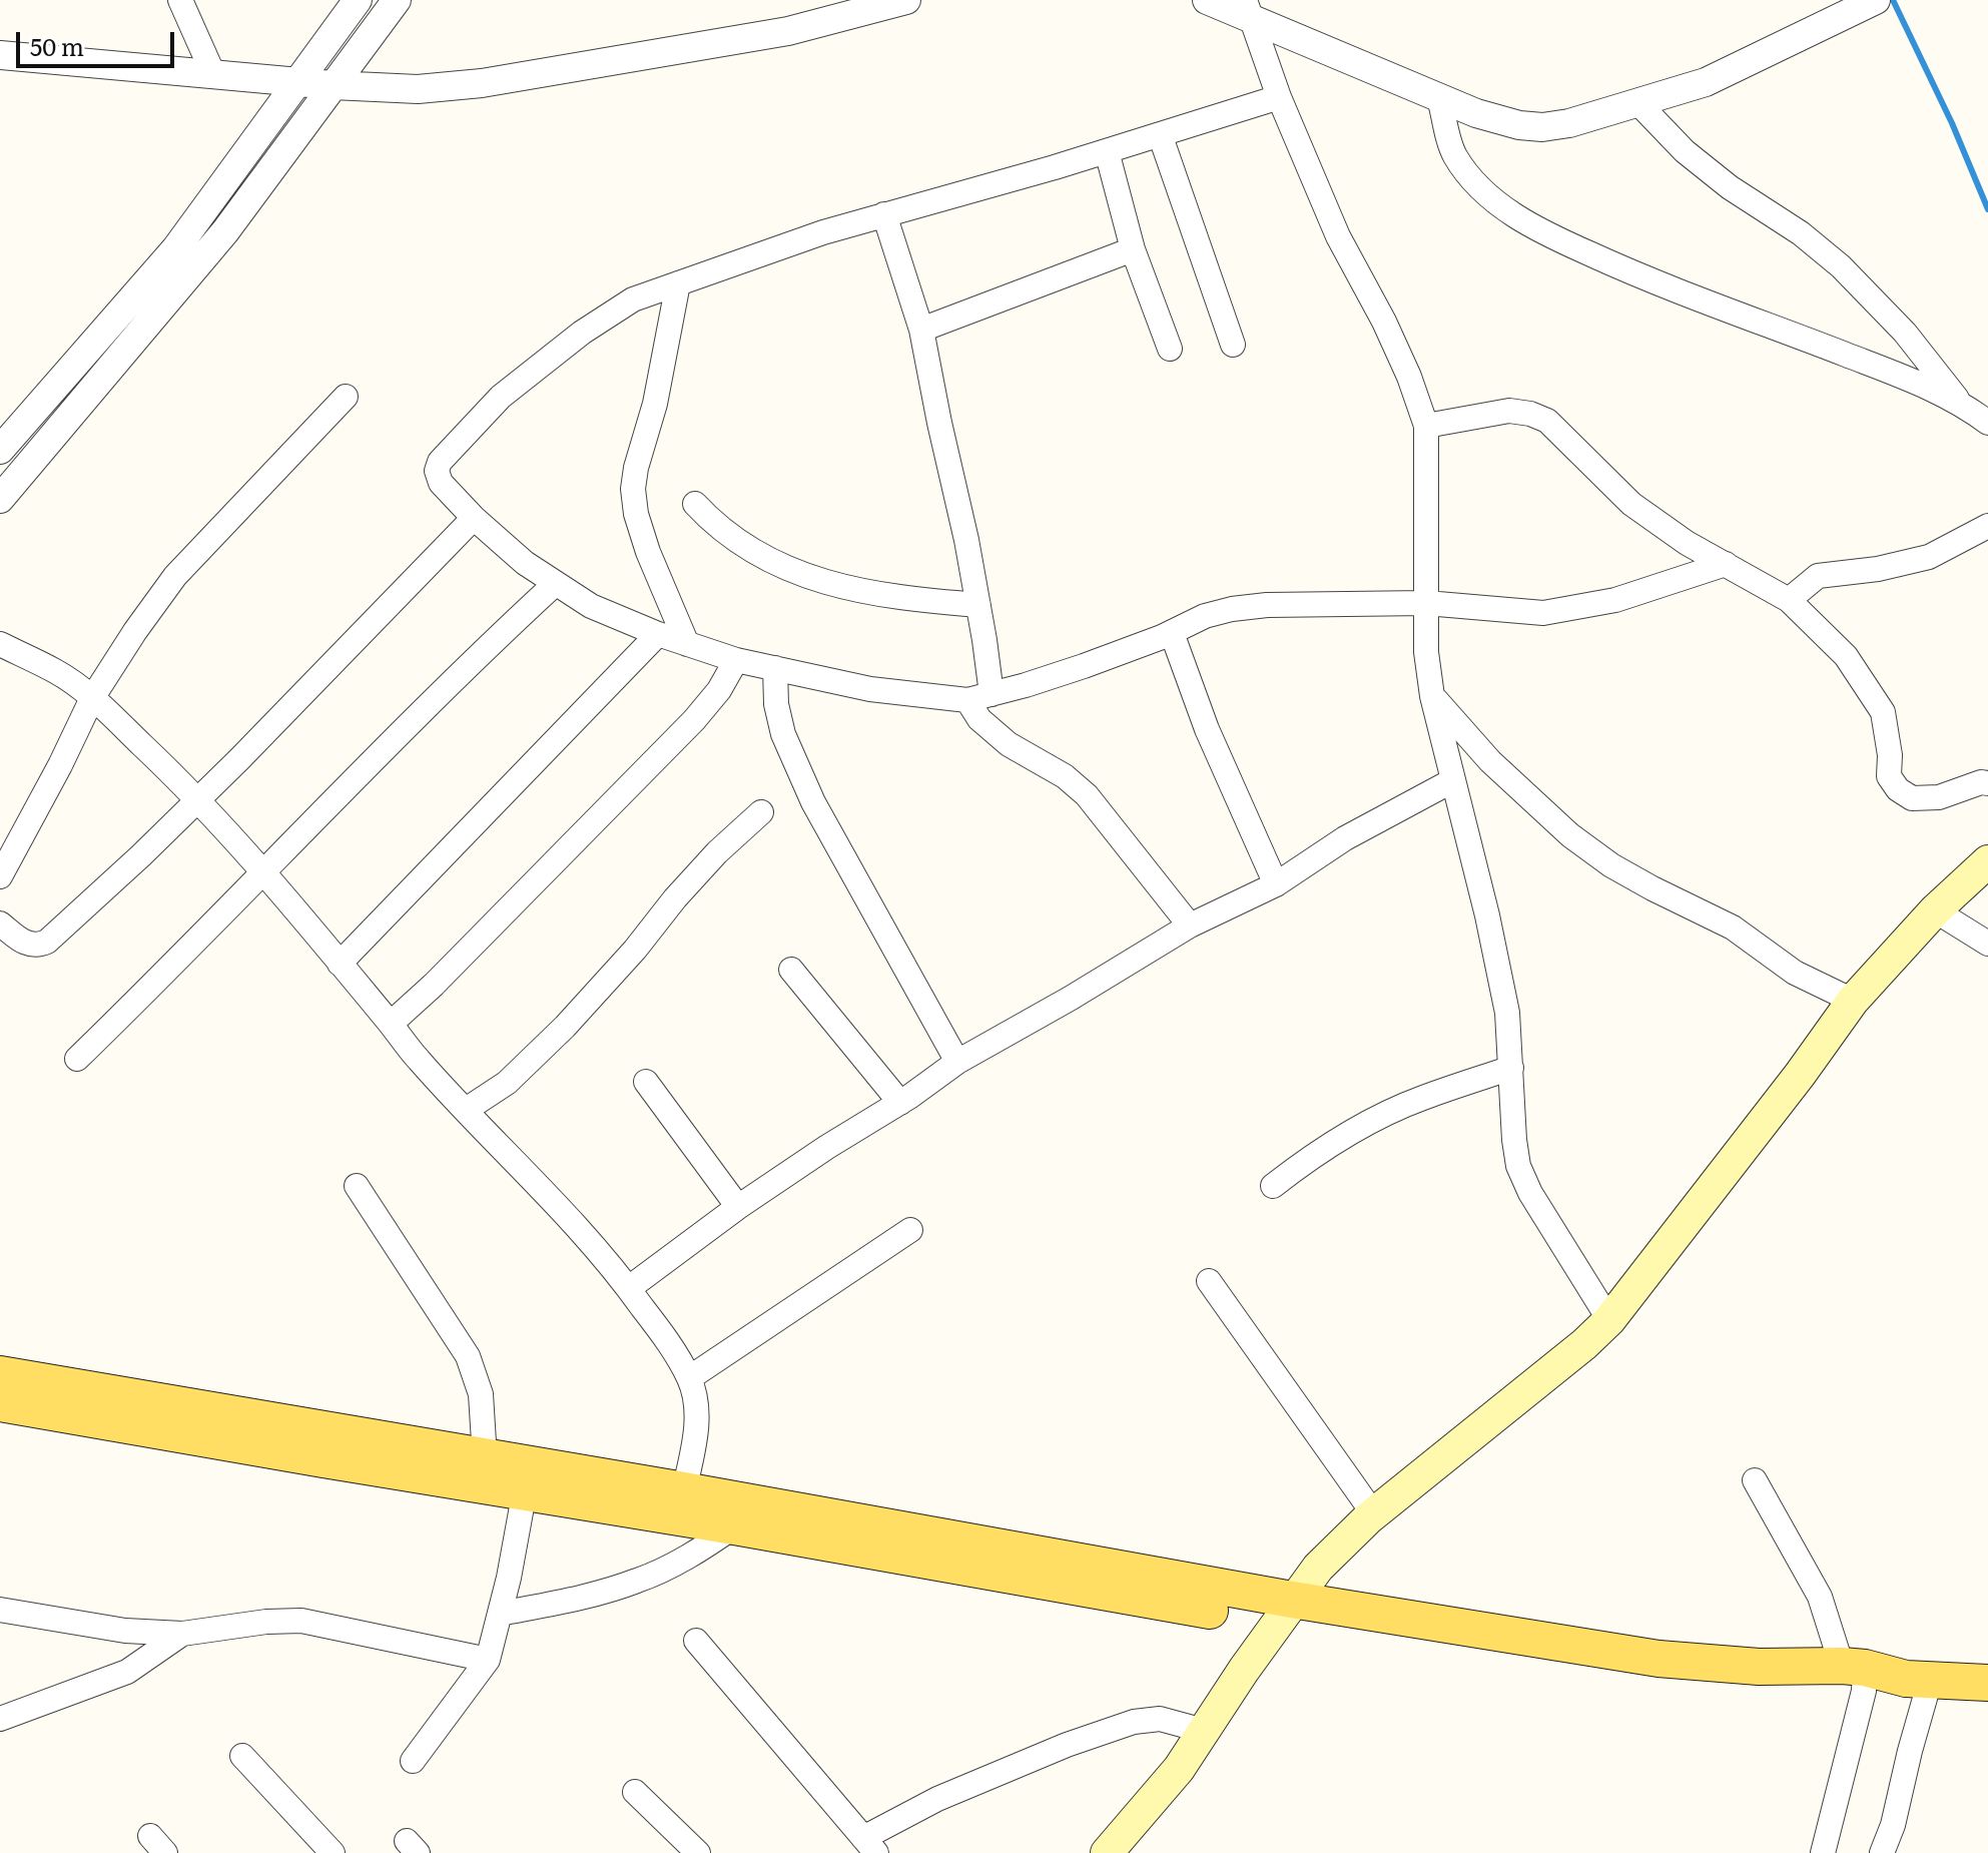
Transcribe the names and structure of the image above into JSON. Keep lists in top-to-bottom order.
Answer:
{
  "scale_bar": "50 m"
}
